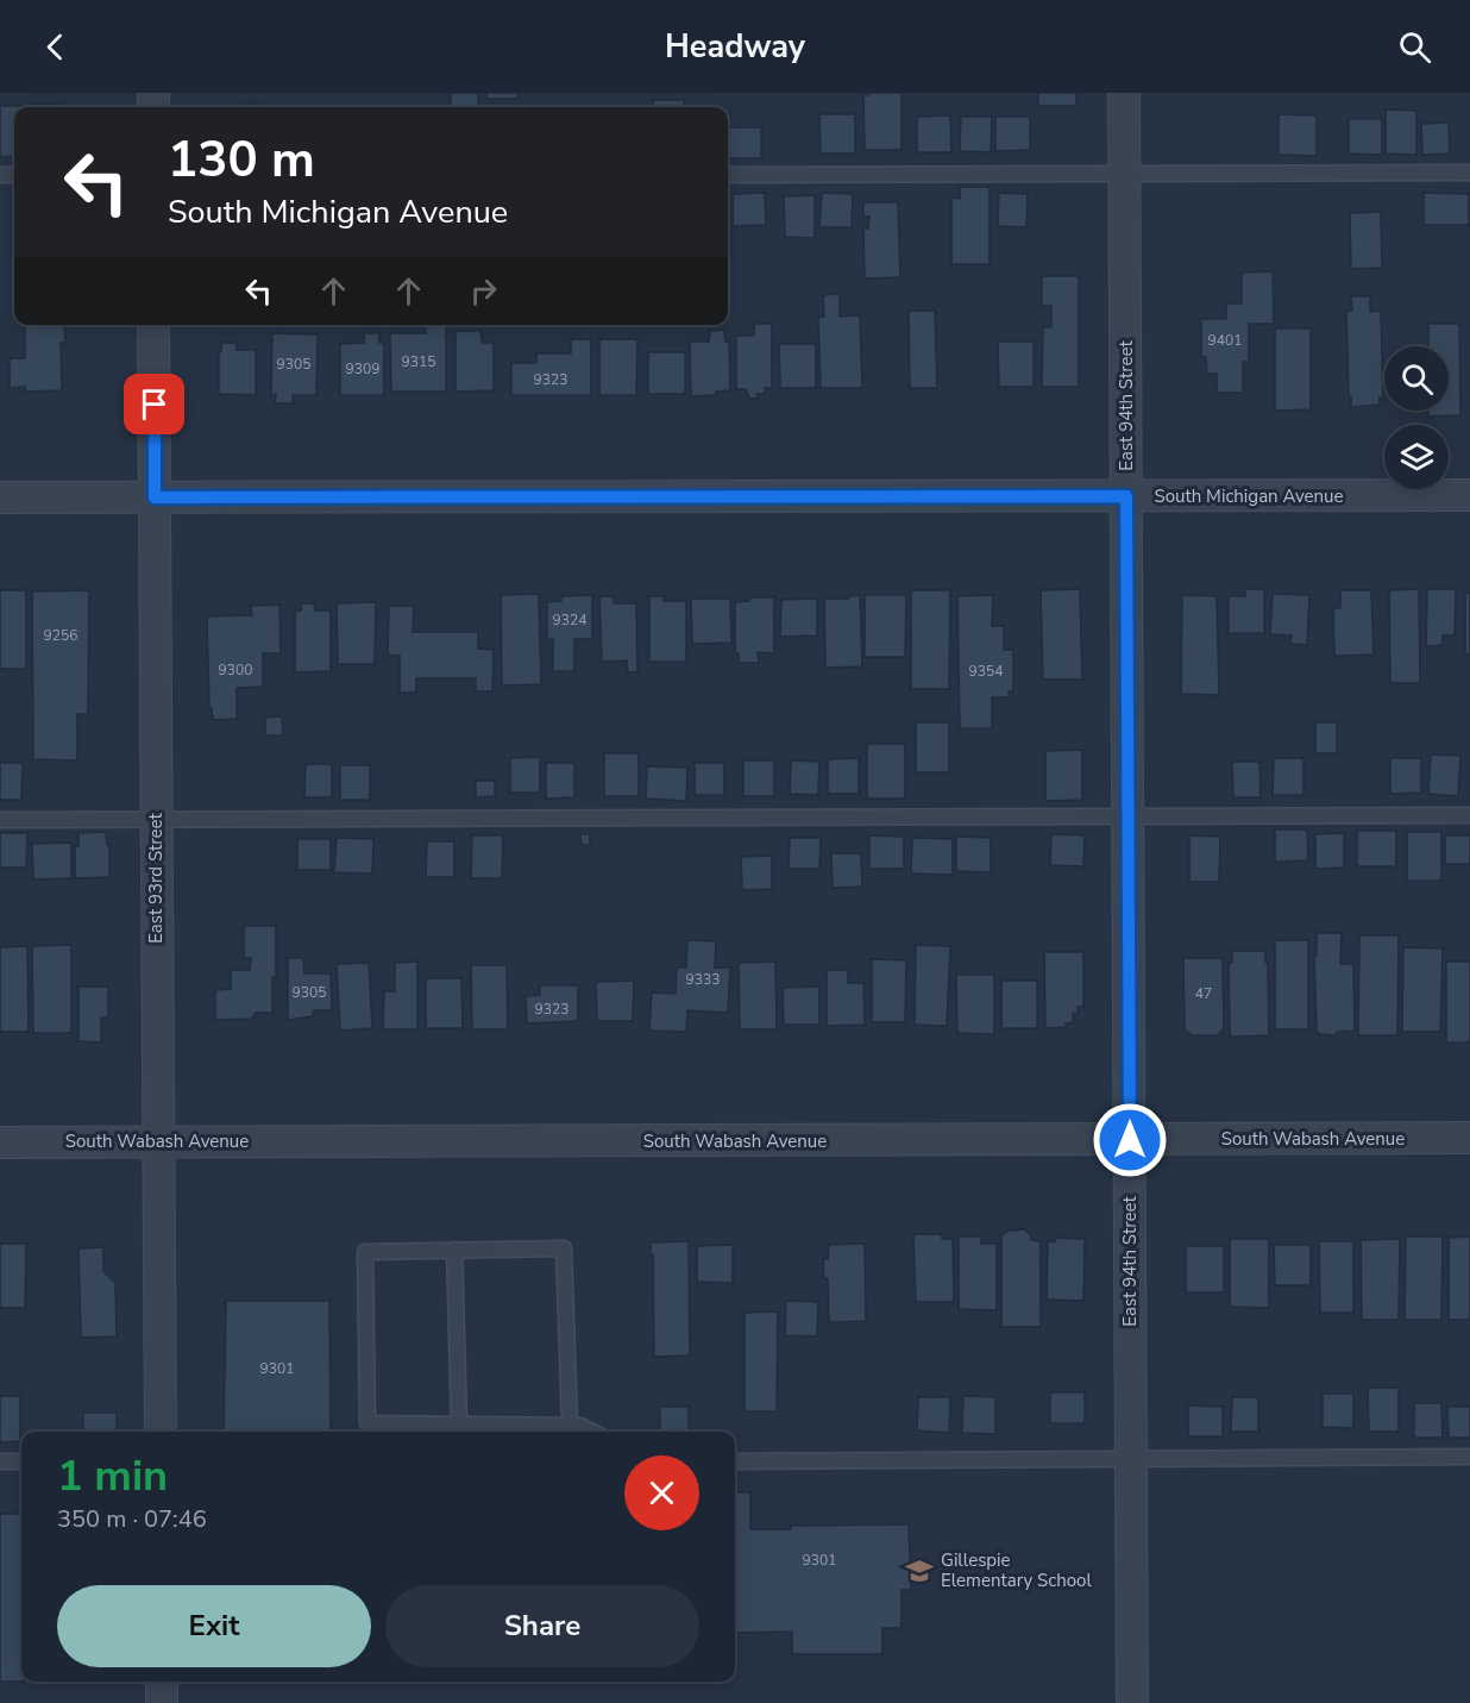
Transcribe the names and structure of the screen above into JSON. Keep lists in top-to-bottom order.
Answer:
{
  "streets": {
    "street": [
      "East 94th Street",
      "South Michigan Avenue",
      "East 93rd Street",
      "South Wabash Avenue"
    ]
  },
  "crossings": [
    ["East 94th Street", "South Michigan Avenue"],
    ["East 94th Street", "South Wabash Avenue"],
    ["South Michigan Avenue", "East 93rd Street"],
    ["East 93rd Street", "South Wabash Avenue"]
  ],
  "places": {
    "school or university": ["Gillespie Elementary School"]
  },
  "house_numbers": [
    "9401",
    "9315",
    "9305",
    "9309",
    "9323",
    "9324",
    "9256",
    "9300",
    "9354",
    "9333",
    "9305",
    "47",
    "9323",
    "9301",
    "9301"
  ],
  "page": {
    "header": "Headway",
    "turn": ["130 m", "South Michigan Avenue"],
    "heading": ["1 min", "350 m · 07:46"],
    "buttons": ["Exit", "Share"]
  }
}
